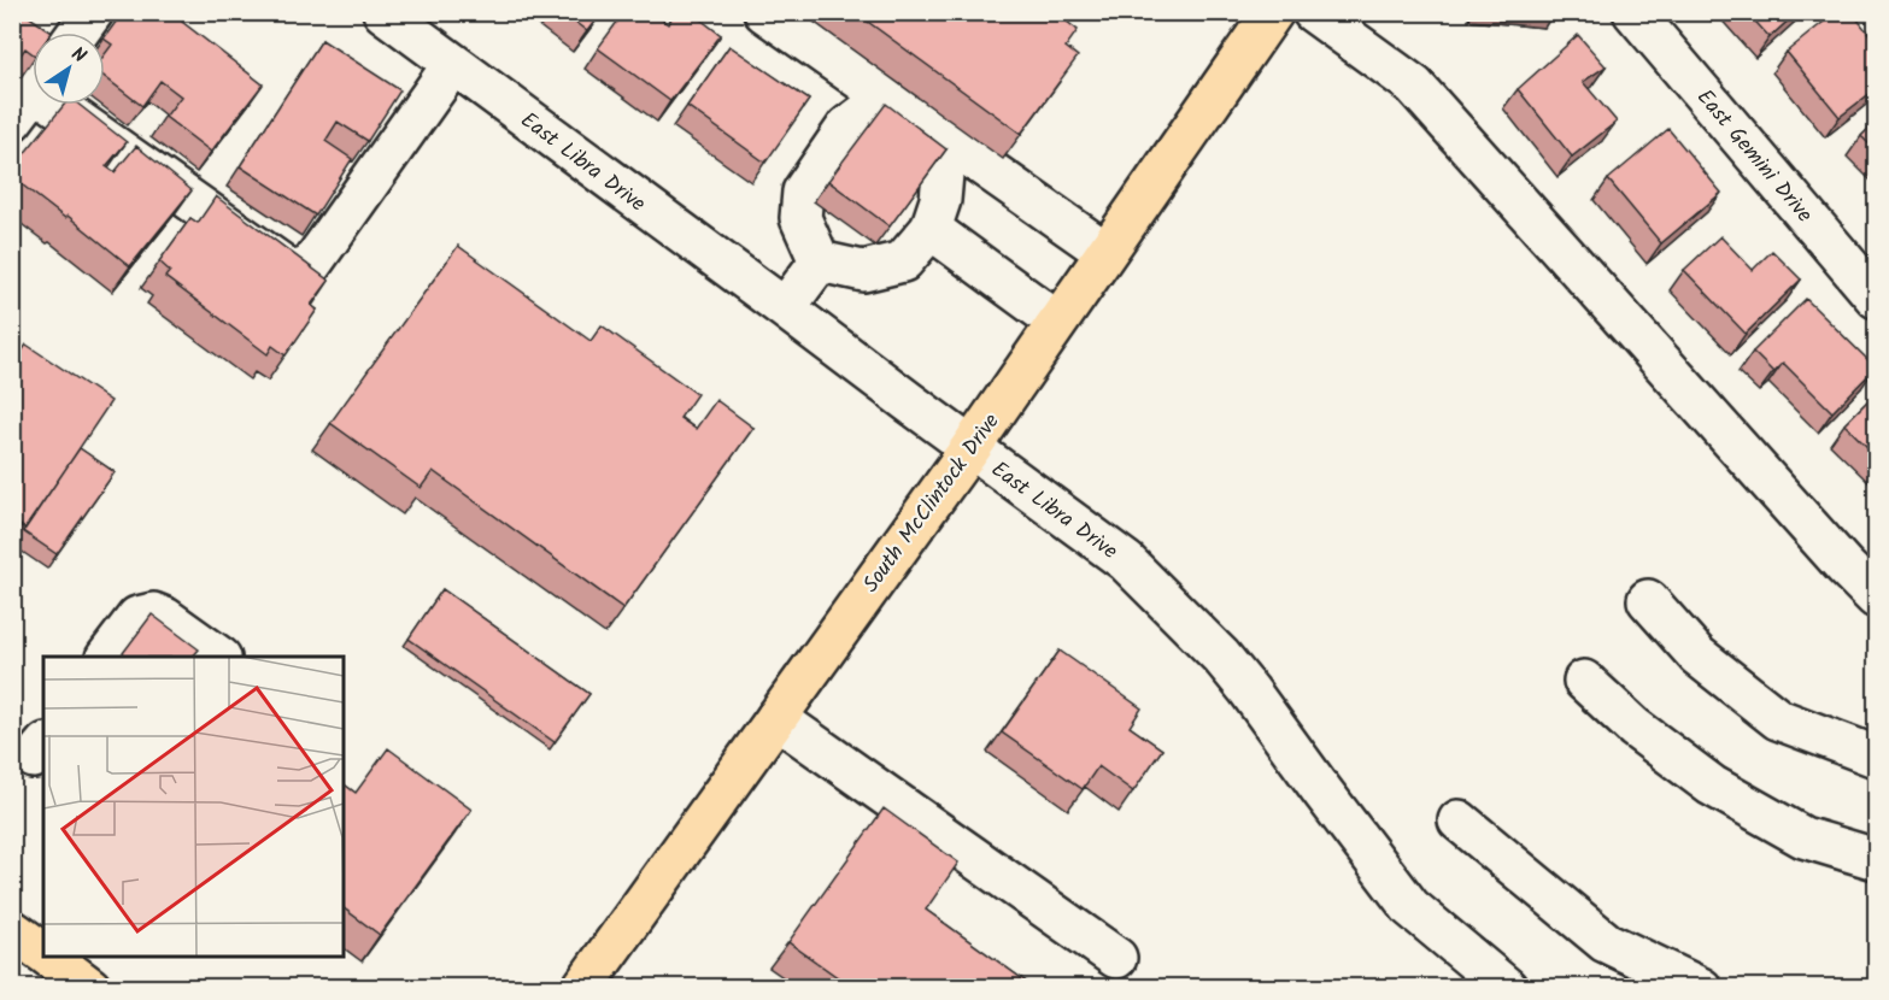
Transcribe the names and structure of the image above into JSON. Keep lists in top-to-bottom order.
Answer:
{
  "streets": {
    "main road": ["South McClintock Drive"],
    "street": ["East Gemini Drive", "East Libra Drive"]
  },
  "crossings": [
    ["East Libra Drive", "South McClintock Drive"]
  ],
  "north": "top right"
}
